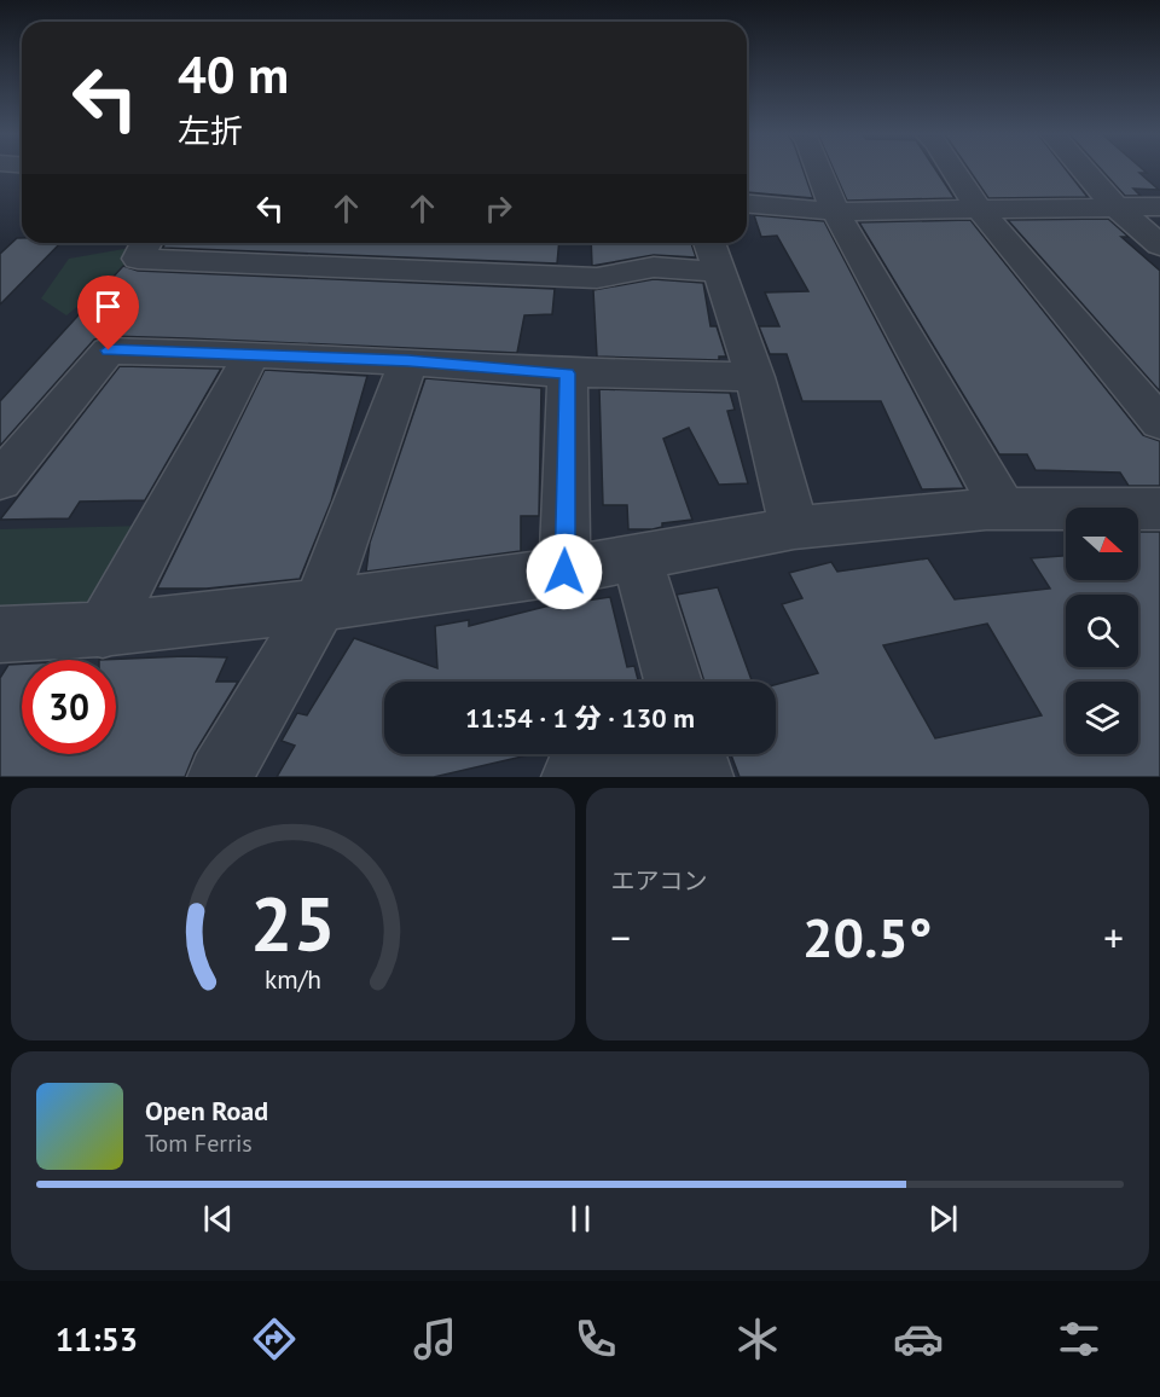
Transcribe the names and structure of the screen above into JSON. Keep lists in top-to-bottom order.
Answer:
{
  "north": "right",
  "page": {
    "turn": ["40 m", "左折"],
    "limit": "30",
    "trip": "11:54 · 1 分 · 130 m",
    "tile": "エアコン",
    "heat": ["−", "20.5°", "+"],
    "song": ["Open Road", "Tom Ferris"],
    "tabs": "11:53",
    "gauge": ["25", "km/h"]
  }
}
